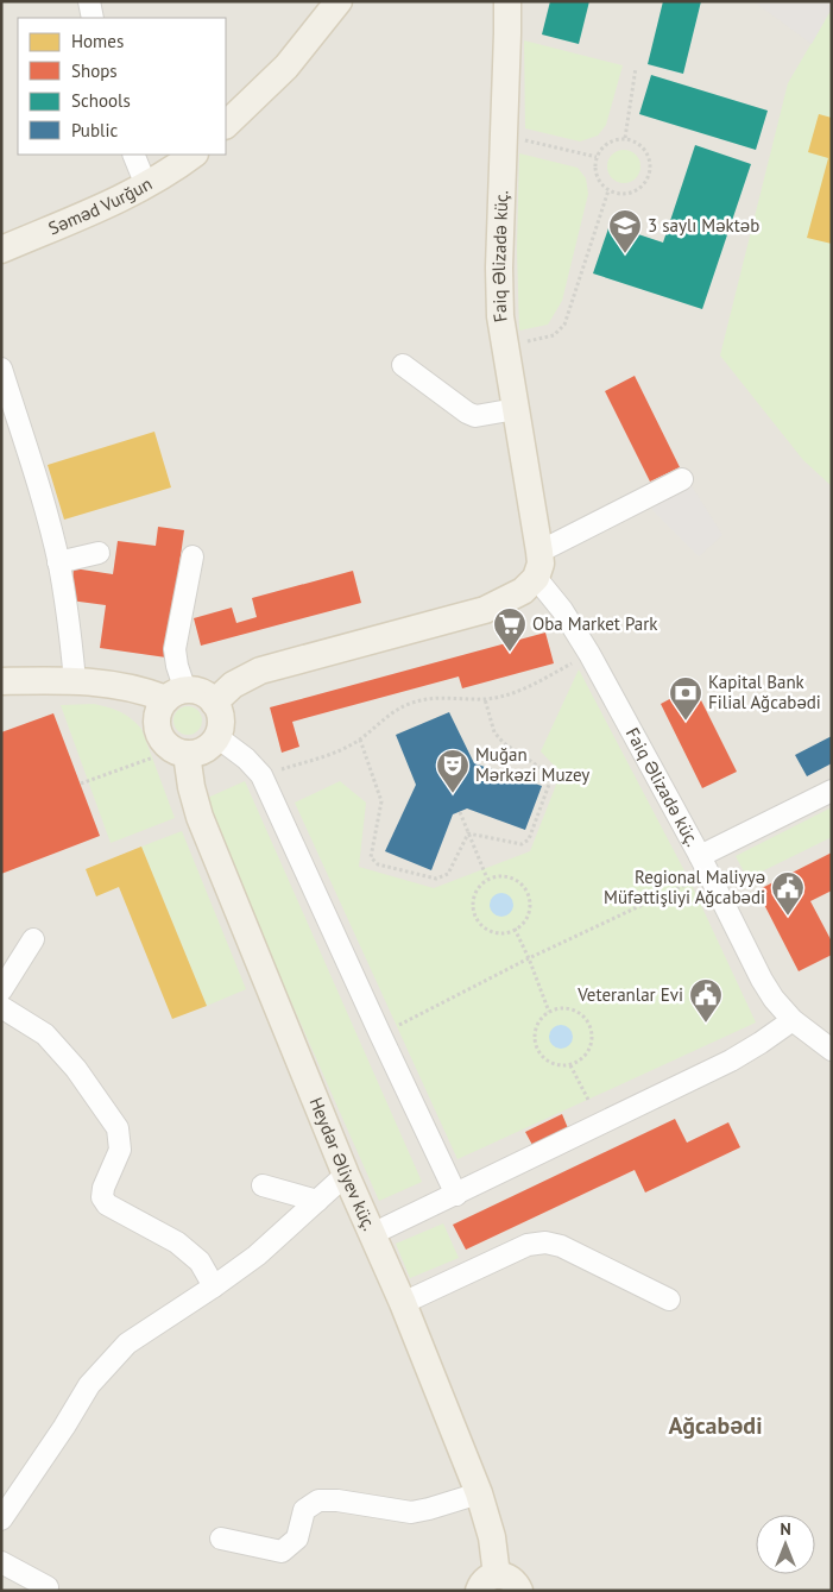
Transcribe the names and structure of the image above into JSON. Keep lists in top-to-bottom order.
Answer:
{
  "streets": {
    "main road": ["Səməd Vurğun", "Faiq Əlizadə küç.", "Heydər Əliyev küç."]
  },
  "districts": ["Ağcabədi"],
  "places": {
    "school or university": ["3 saylı Məktəb"],
    "supermarket": ["Oba Market Park"],
    "bank": ["Kapital Bank Filial Ağcabədi"],
    "theatre": ["Muğan Mərkəzi Muzey"],
    "public building": ["Regional Maliyyə Müfəttişliyi Ağcabədi", "Veteranlar Evi"]
  },
  "legend": [
    "Homes",
    "Shops",
    "Schools",
    "Public"
  ],
  "north": "top"
}
